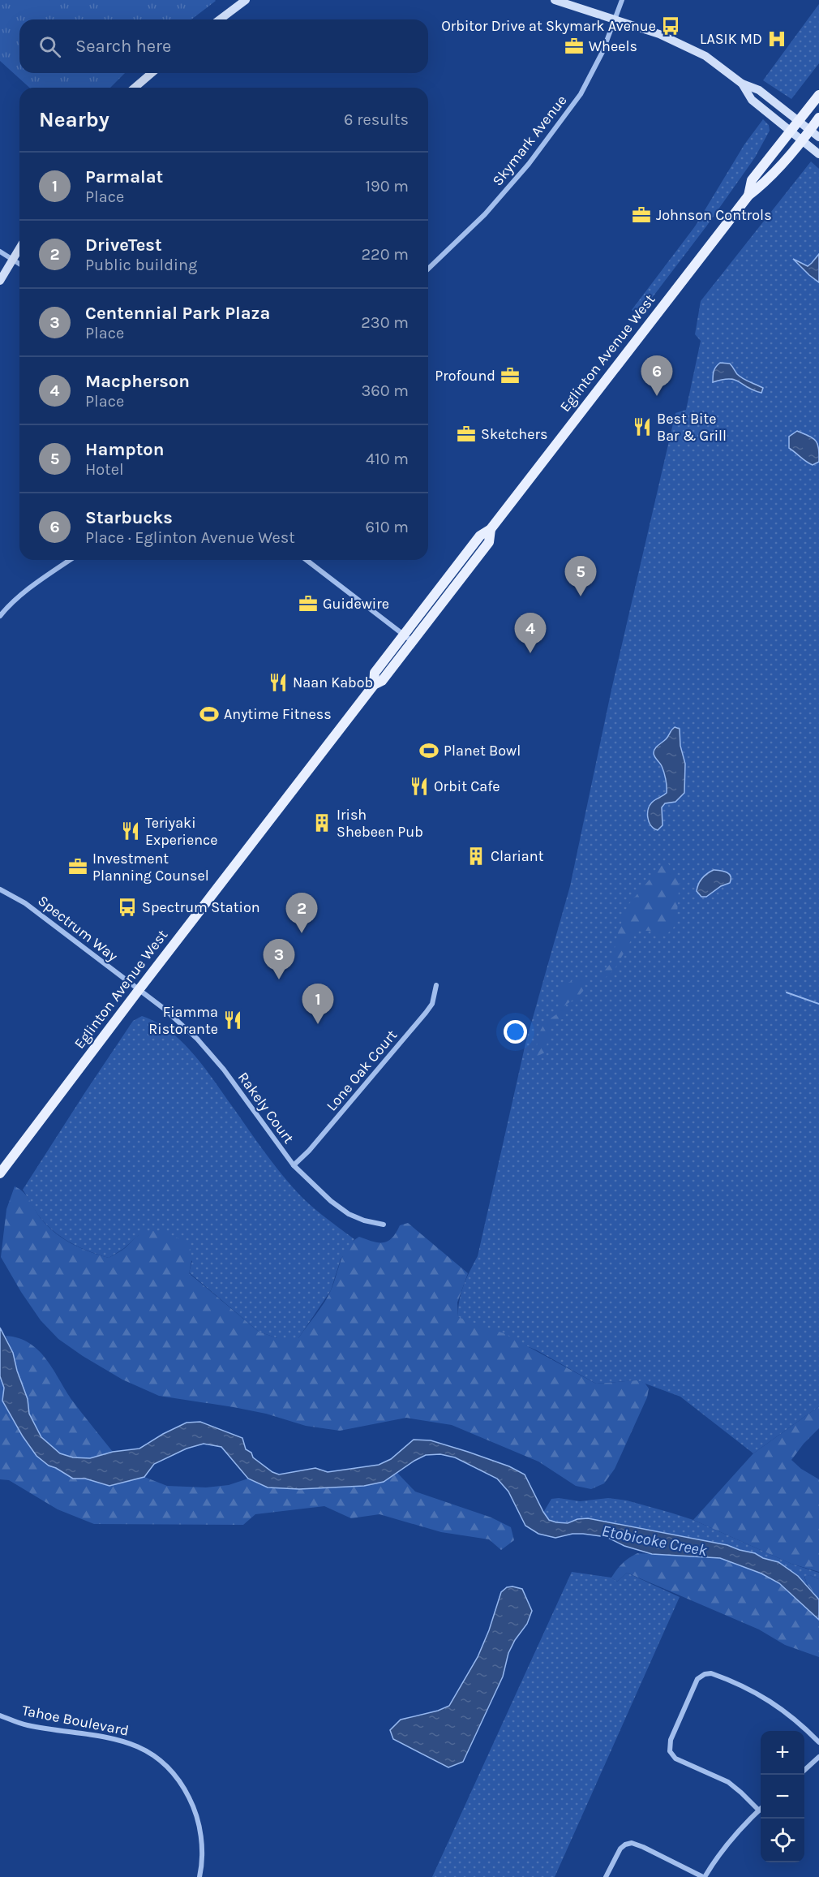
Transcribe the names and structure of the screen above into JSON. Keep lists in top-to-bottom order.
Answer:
{
  "streets": {
    "main road": ["Eglinton Avenue West"],
    "street": [
      "Skymark Avenue",
      "Spectrum Way",
      "Lone Oak Court",
      "Rakely Court",
      "Tahoe Boulevard"
    ]
  },
  "crossings": [
    ["Eglinton Avenue West", "Spectrum Way"],
    ["Eglinton Avenue West", "Rakely Court"],
    ["Spectrum Way", "Rakely Court"],
    ["Lone Oak Court", "Rakely Court"]
  ],
  "water": ["Etobicoke Creek"],
  "places": {
    "bus stop": ["Orbitor Drive at Skymark Avenue", "Spectrum Station"],
    "hospital": ["LASIK MD"],
    "office": [
      "Wheels",
      "Johnson Controls",
      "Profound",
      "Sketchers",
      "Guidewire",
      "Investment Planning Counsel"
    ],
    "restaurant": [
      "Best Bite Bar & Grill",
      "Naan Kabob",
      "Orbit Cafe",
      "Teriyaki Experience",
      "Fiamma Ristorante"
    ],
    "sports": ["Anytime Fitness", "Planet Bowl"],
    "building": ["Irish Shebeen Pub", "Clariant"]
  },
  "page": {
    "search": "Search here",
    "heading": ["Nearby", "6 results"],
    "list": [
      {
        "mark": "1",
        "name": "Parmalat",
        "note": "Place",
        "value": "190 m"
      },
      {
        "mark": "2",
        "name": "DriveTest",
        "note": "Public building",
        "value": "220 m"
      },
      {
        "mark": "3",
        "name": "Centennial Park Plaza",
        "note": "Place",
        "value": "230 m"
      },
      {
        "mark": "4",
        "name": "Macpherson",
        "note": "Place",
        "value": "360 m"
      },
      {
        "mark": "5",
        "name": "Hampton",
        "note": "Hotel",
        "value": "410 m"
      },
      {
        "mark": "6",
        "name": "Starbucks",
        "note": "Place · Eglinton Avenue West",
        "value": "610 m"
      }
    ],
    "pins": [
      "6",
      "5",
      "4",
      "2",
      "3",
      "1"
    ],
    "map_buttons": ["+", "−"]
  }
}
